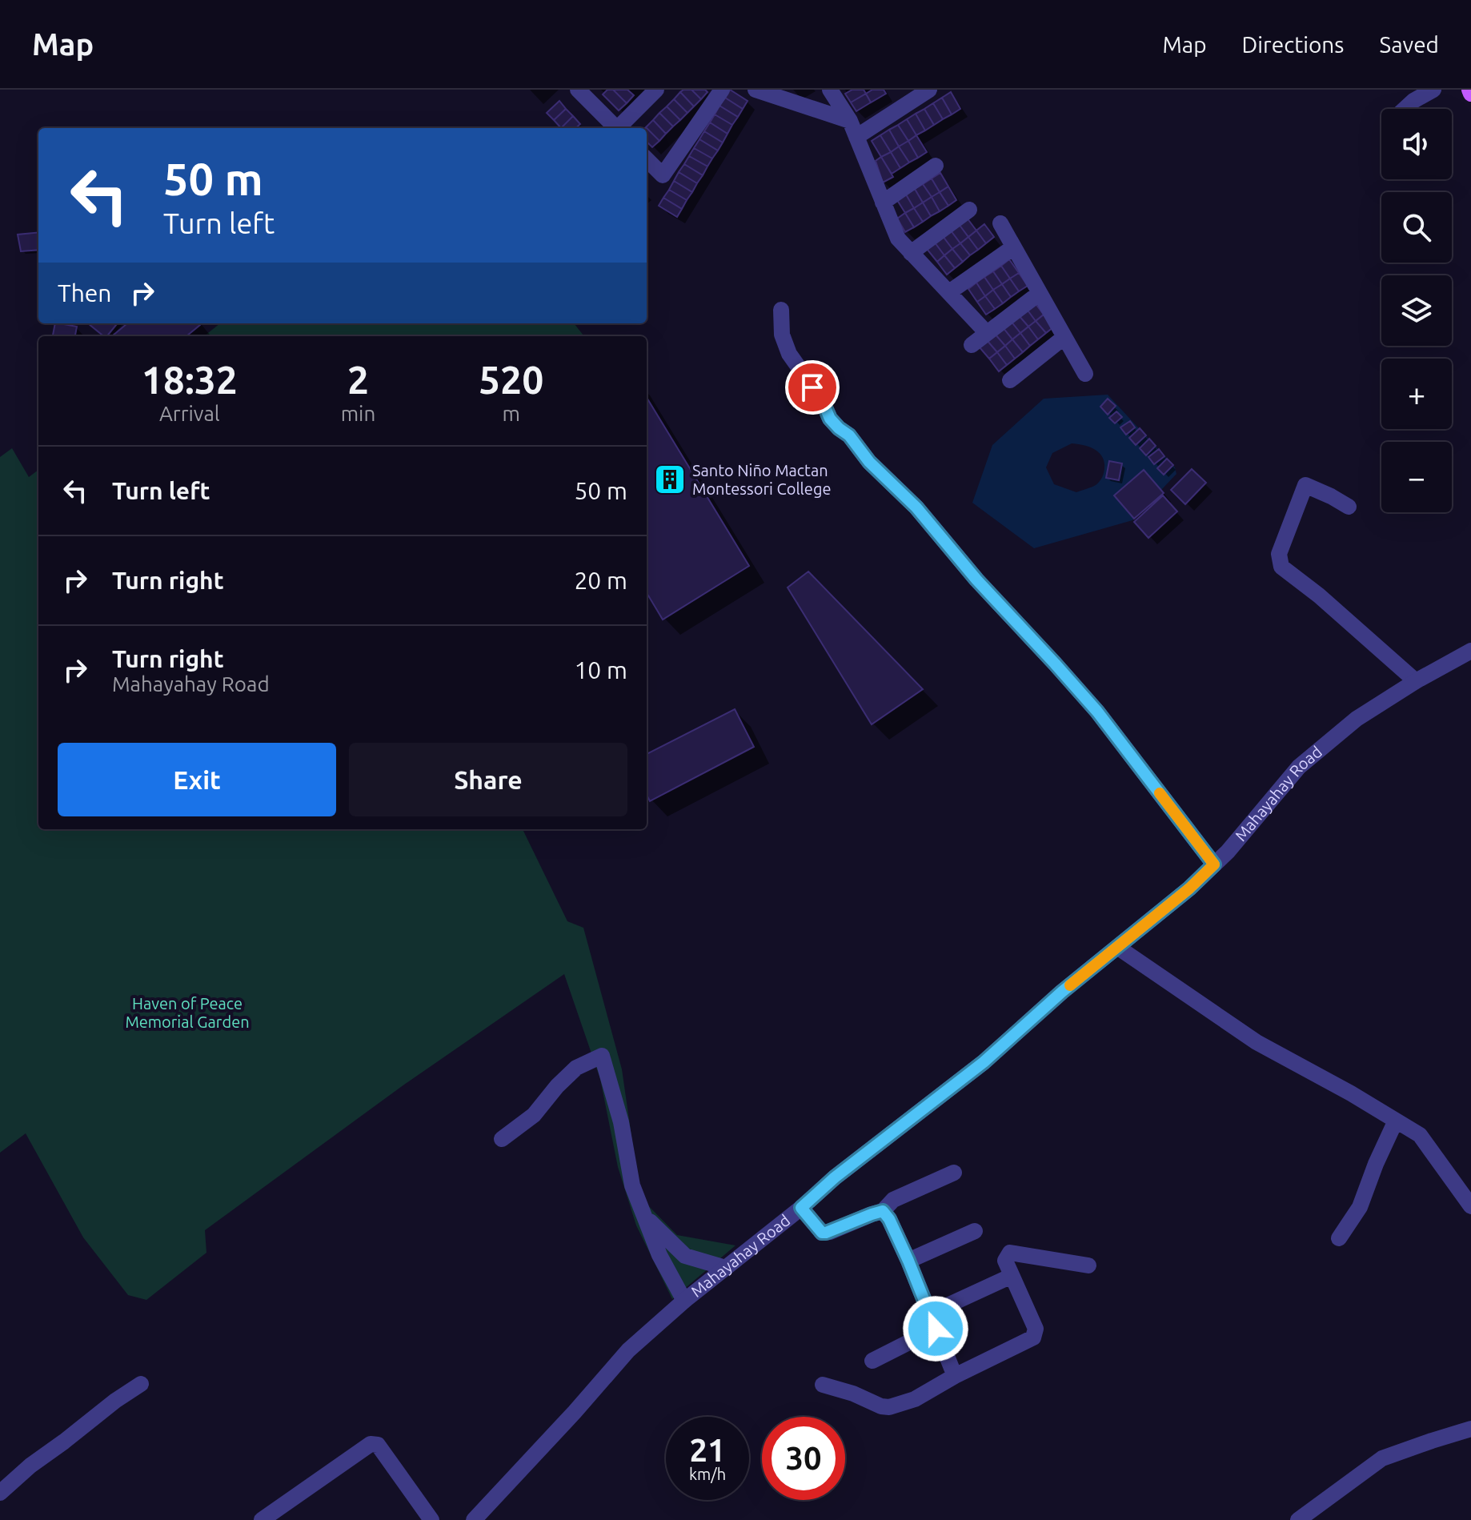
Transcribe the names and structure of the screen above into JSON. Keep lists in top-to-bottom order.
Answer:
{
  "streets": {
    "street": ["Mahayahay Road"]
  },
  "parks": ["Haven of Peace Memorial Garden"],
  "places": {
    "building": ["Santo Niño Mactan Montessori College"]
  },
  "page": {
    "header": "Map",
    "nav": ["Map", "Directions", "Saved"],
    "map_buttons": ["+", "−"],
    "turn": ["50 m", "Turn left"],
    "then": "Then",
    "eta": [
      "18:32",
      "Arrival",
      "2",
      "min",
      "520",
      "m"
    ],
    "list": [
      {
        "name": "Turn left",
        "value": "50 m"
      },
      {
        "name": "Turn right",
        "value": "20 m"
      },
      {
        "name": "Turn right",
        "note": "Mahayahay Road",
        "value": "10 m"
      }
    ],
    "buttons": ["Exit", "Share"],
    "speed": "21 km/h",
    "limit": "30"
  }
}
